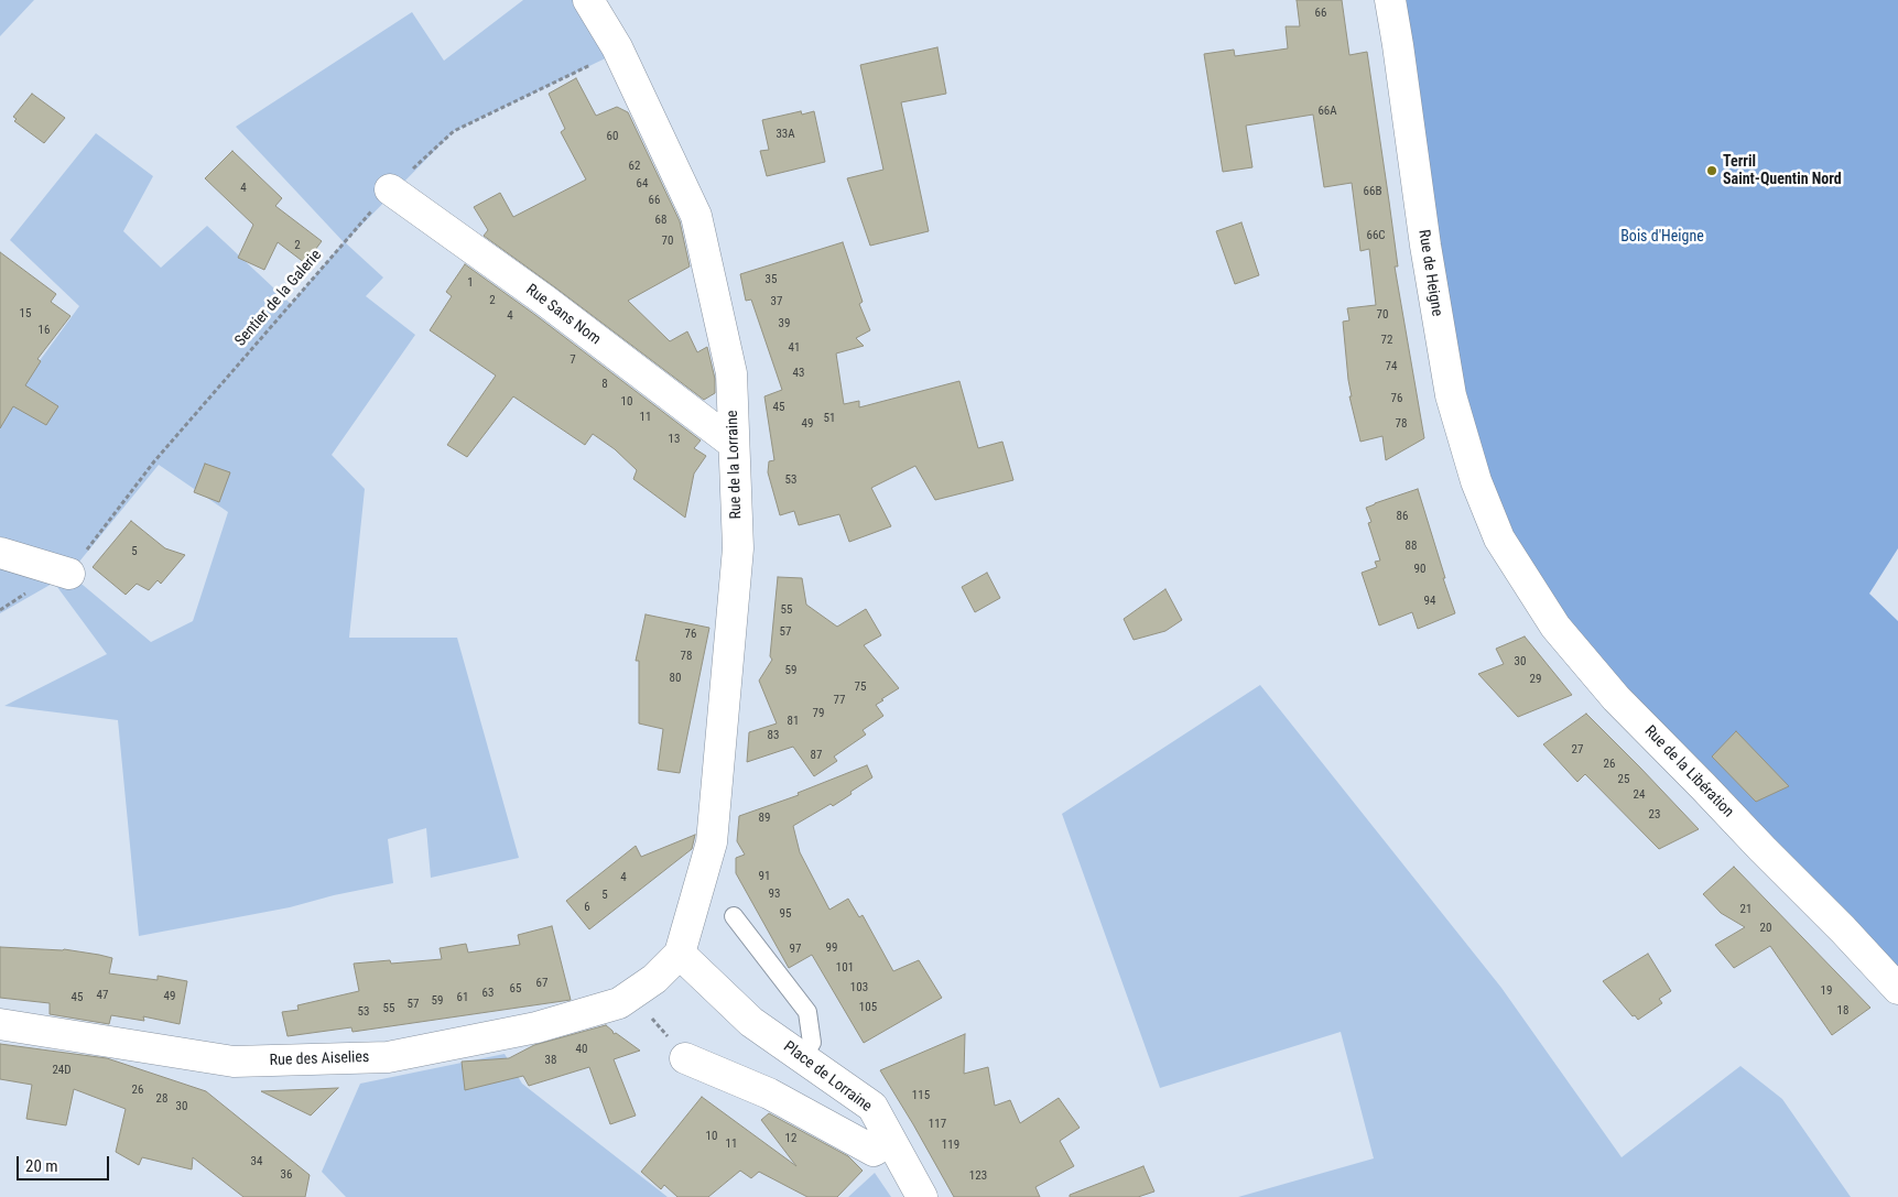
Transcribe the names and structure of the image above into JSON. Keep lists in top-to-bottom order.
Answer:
{
  "streets": {
    "street": [
      "Rue de Heigne",
      "Rue Sans Nom",
      "Rue de la Lorraine",
      "Rue de la Libération",
      "Rue des Aiselies",
      "Place de Lorraine"
    ],
    "path": ["Sentier de la Galerie"]
  },
  "crossings": [
    ["Rue de Heigne", "Rue de la Libération"],
    ["Sentier de la Galerie", "Rue Sans Nom"],
    ["Sentier de la Galerie", "Rue de la Lorraine"],
    ["Rue Sans Nom", "Rue de la Lorraine"],
    ["Rue de la Lorraine", "Rue des Aiselies"],
    ["Rue de la Lorraine", "Place de Lorraine"],
    ["Rue des Aiselies", "Place de Lorraine"]
  ],
  "parks": ["Bois d'Heigne"],
  "places": ["Terril Saint-Quentin Nord"],
  "house_numbers": [
    "66",
    "66A",
    "33A",
    "60",
    "62",
    "64",
    "4",
    "66B",
    "66",
    "68",
    "66C",
    "70",
    "2",
    "35",
    "1",
    "2",
    "37",
    "15",
    "70",
    "4",
    "39",
    "16",
    "72",
    "41",
    "7",
    "74",
    "43",
    "8",
    "76",
    "10",
    "45",
    "11",
    "51",
    "49",
    "78",
    "13",
    "53",
    "86",
    "88",
    "5",
    "90",
    "94",
    "55",
    "57",
    "76",
    "78",
    "30",
    "59",
    "80",
    "29",
    "75",
    "77",
    "79",
    "81",
    "83",
    "27",
    "87",
    "26",
    "25",
    "24",
    "23",
    "89",
    "91",
    "4",
    "93",
    "5",
    "6",
    "21",
    "95",
    "20",
    "99",
    "97",
    "101",
    "67",
    "103",
    "65",
    "19",
    "63",
    "47",
    "49",
    "45",
    "61",
    "59",
    "57",
    "105",
    "55",
    "18",
    "53",
    "40",
    "38",
    "24D",
    "26",
    "115",
    "28",
    "30",
    "117",
    "10",
    "12",
    "11",
    "119",
    "34",
    "36",
    "123"
  ],
  "scale_bar": "20 m"
}
